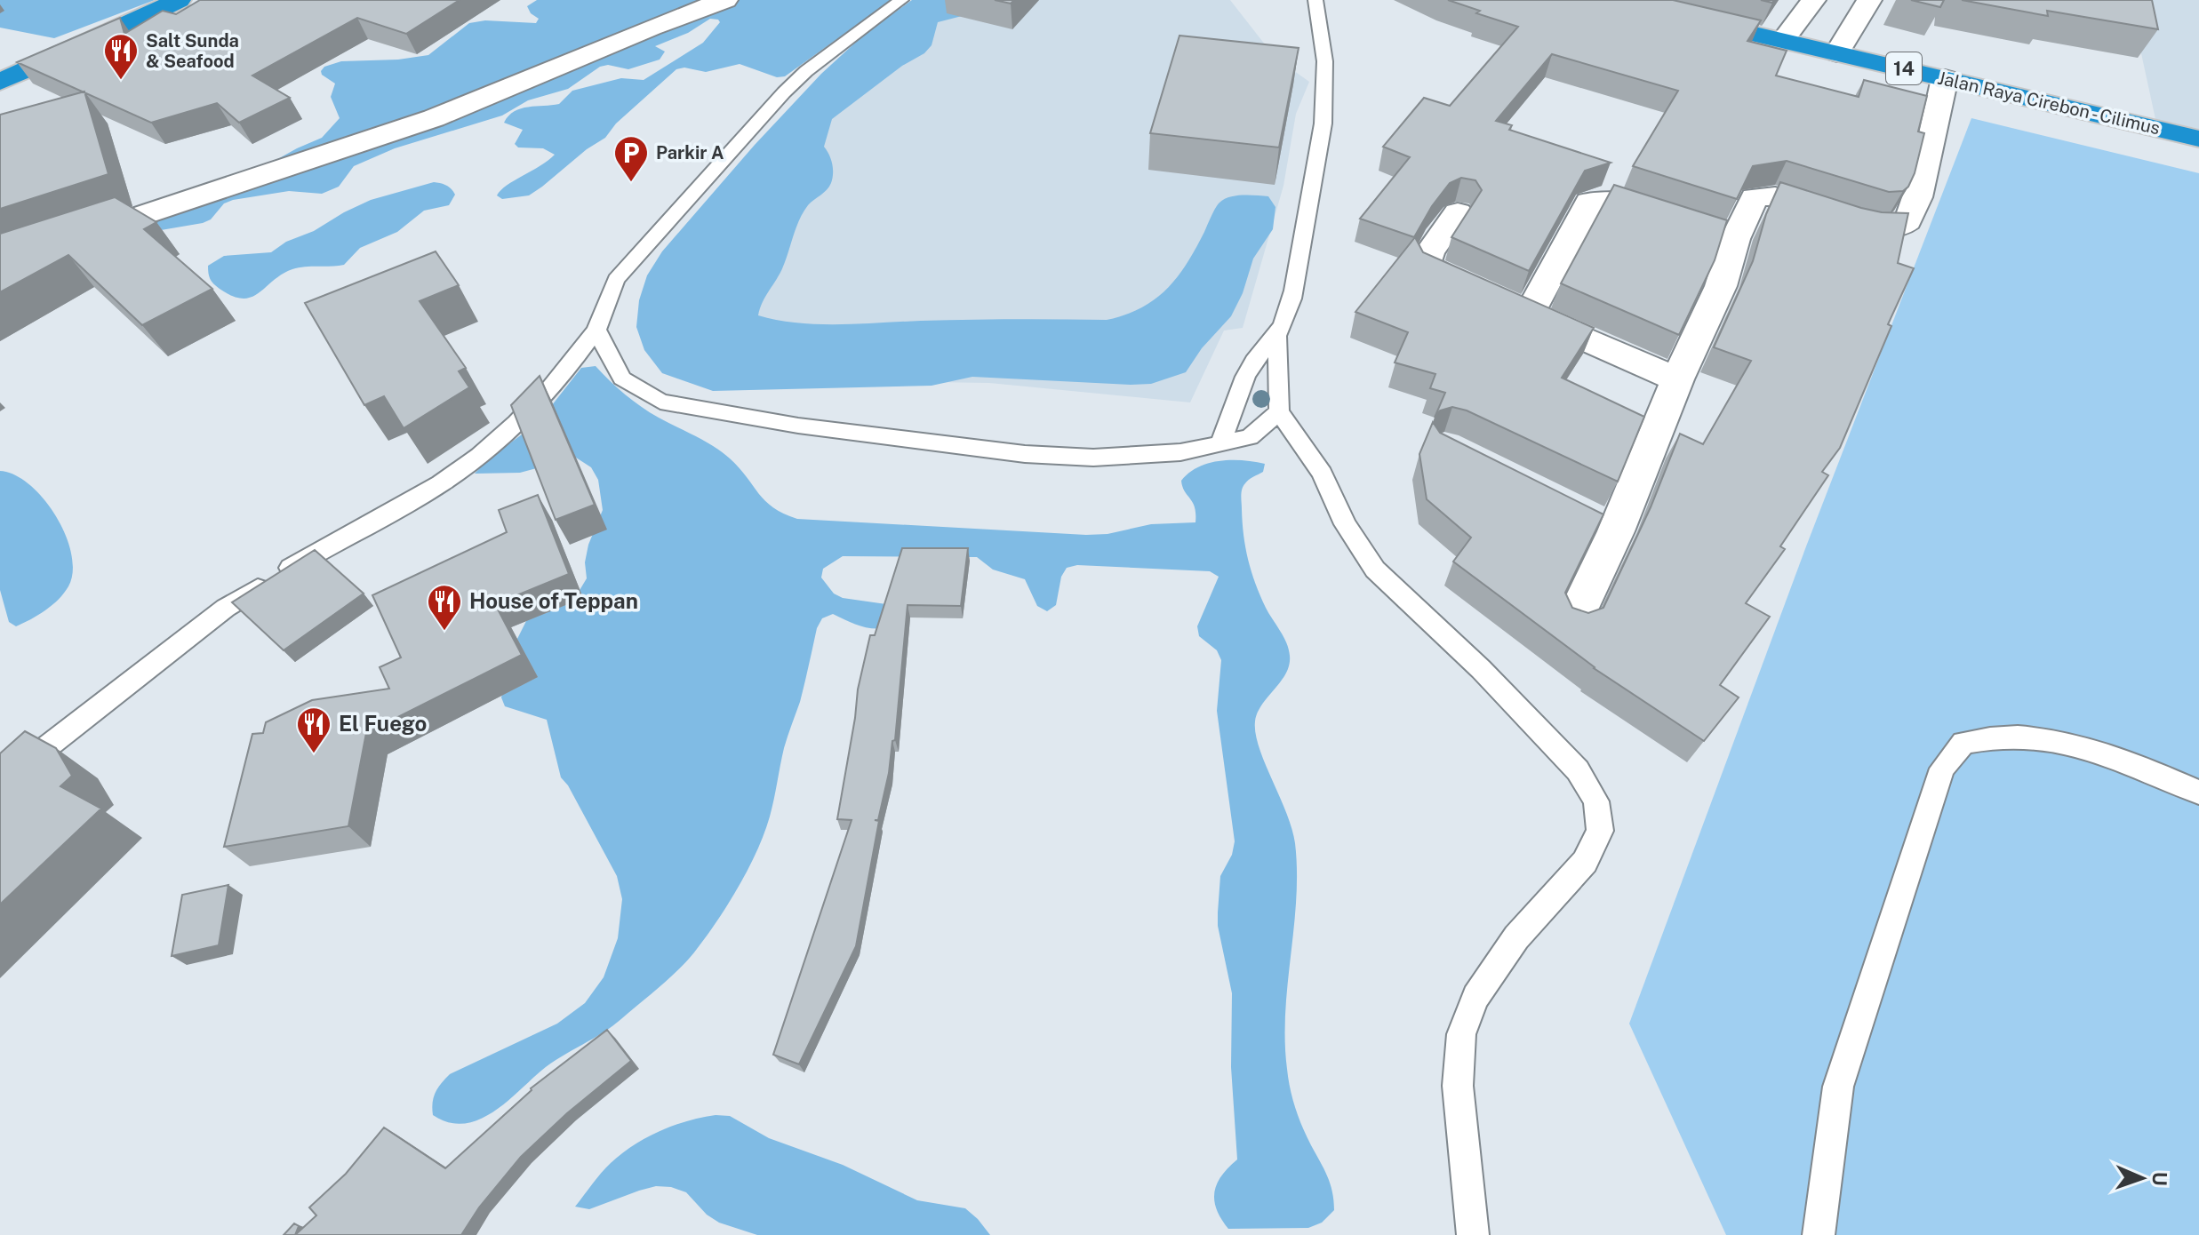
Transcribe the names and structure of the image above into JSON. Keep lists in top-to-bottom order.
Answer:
{
  "streets": {
    "highway": ["14", "Jalan Raya Cirebon - Cilimus"]
  },
  "places": {
    "restaurant": ["Salt Sunda & Seafood", "House of Teppan", "El Fuego"],
    "parking": ["Parkir A"]
  },
  "north": "right"
}
